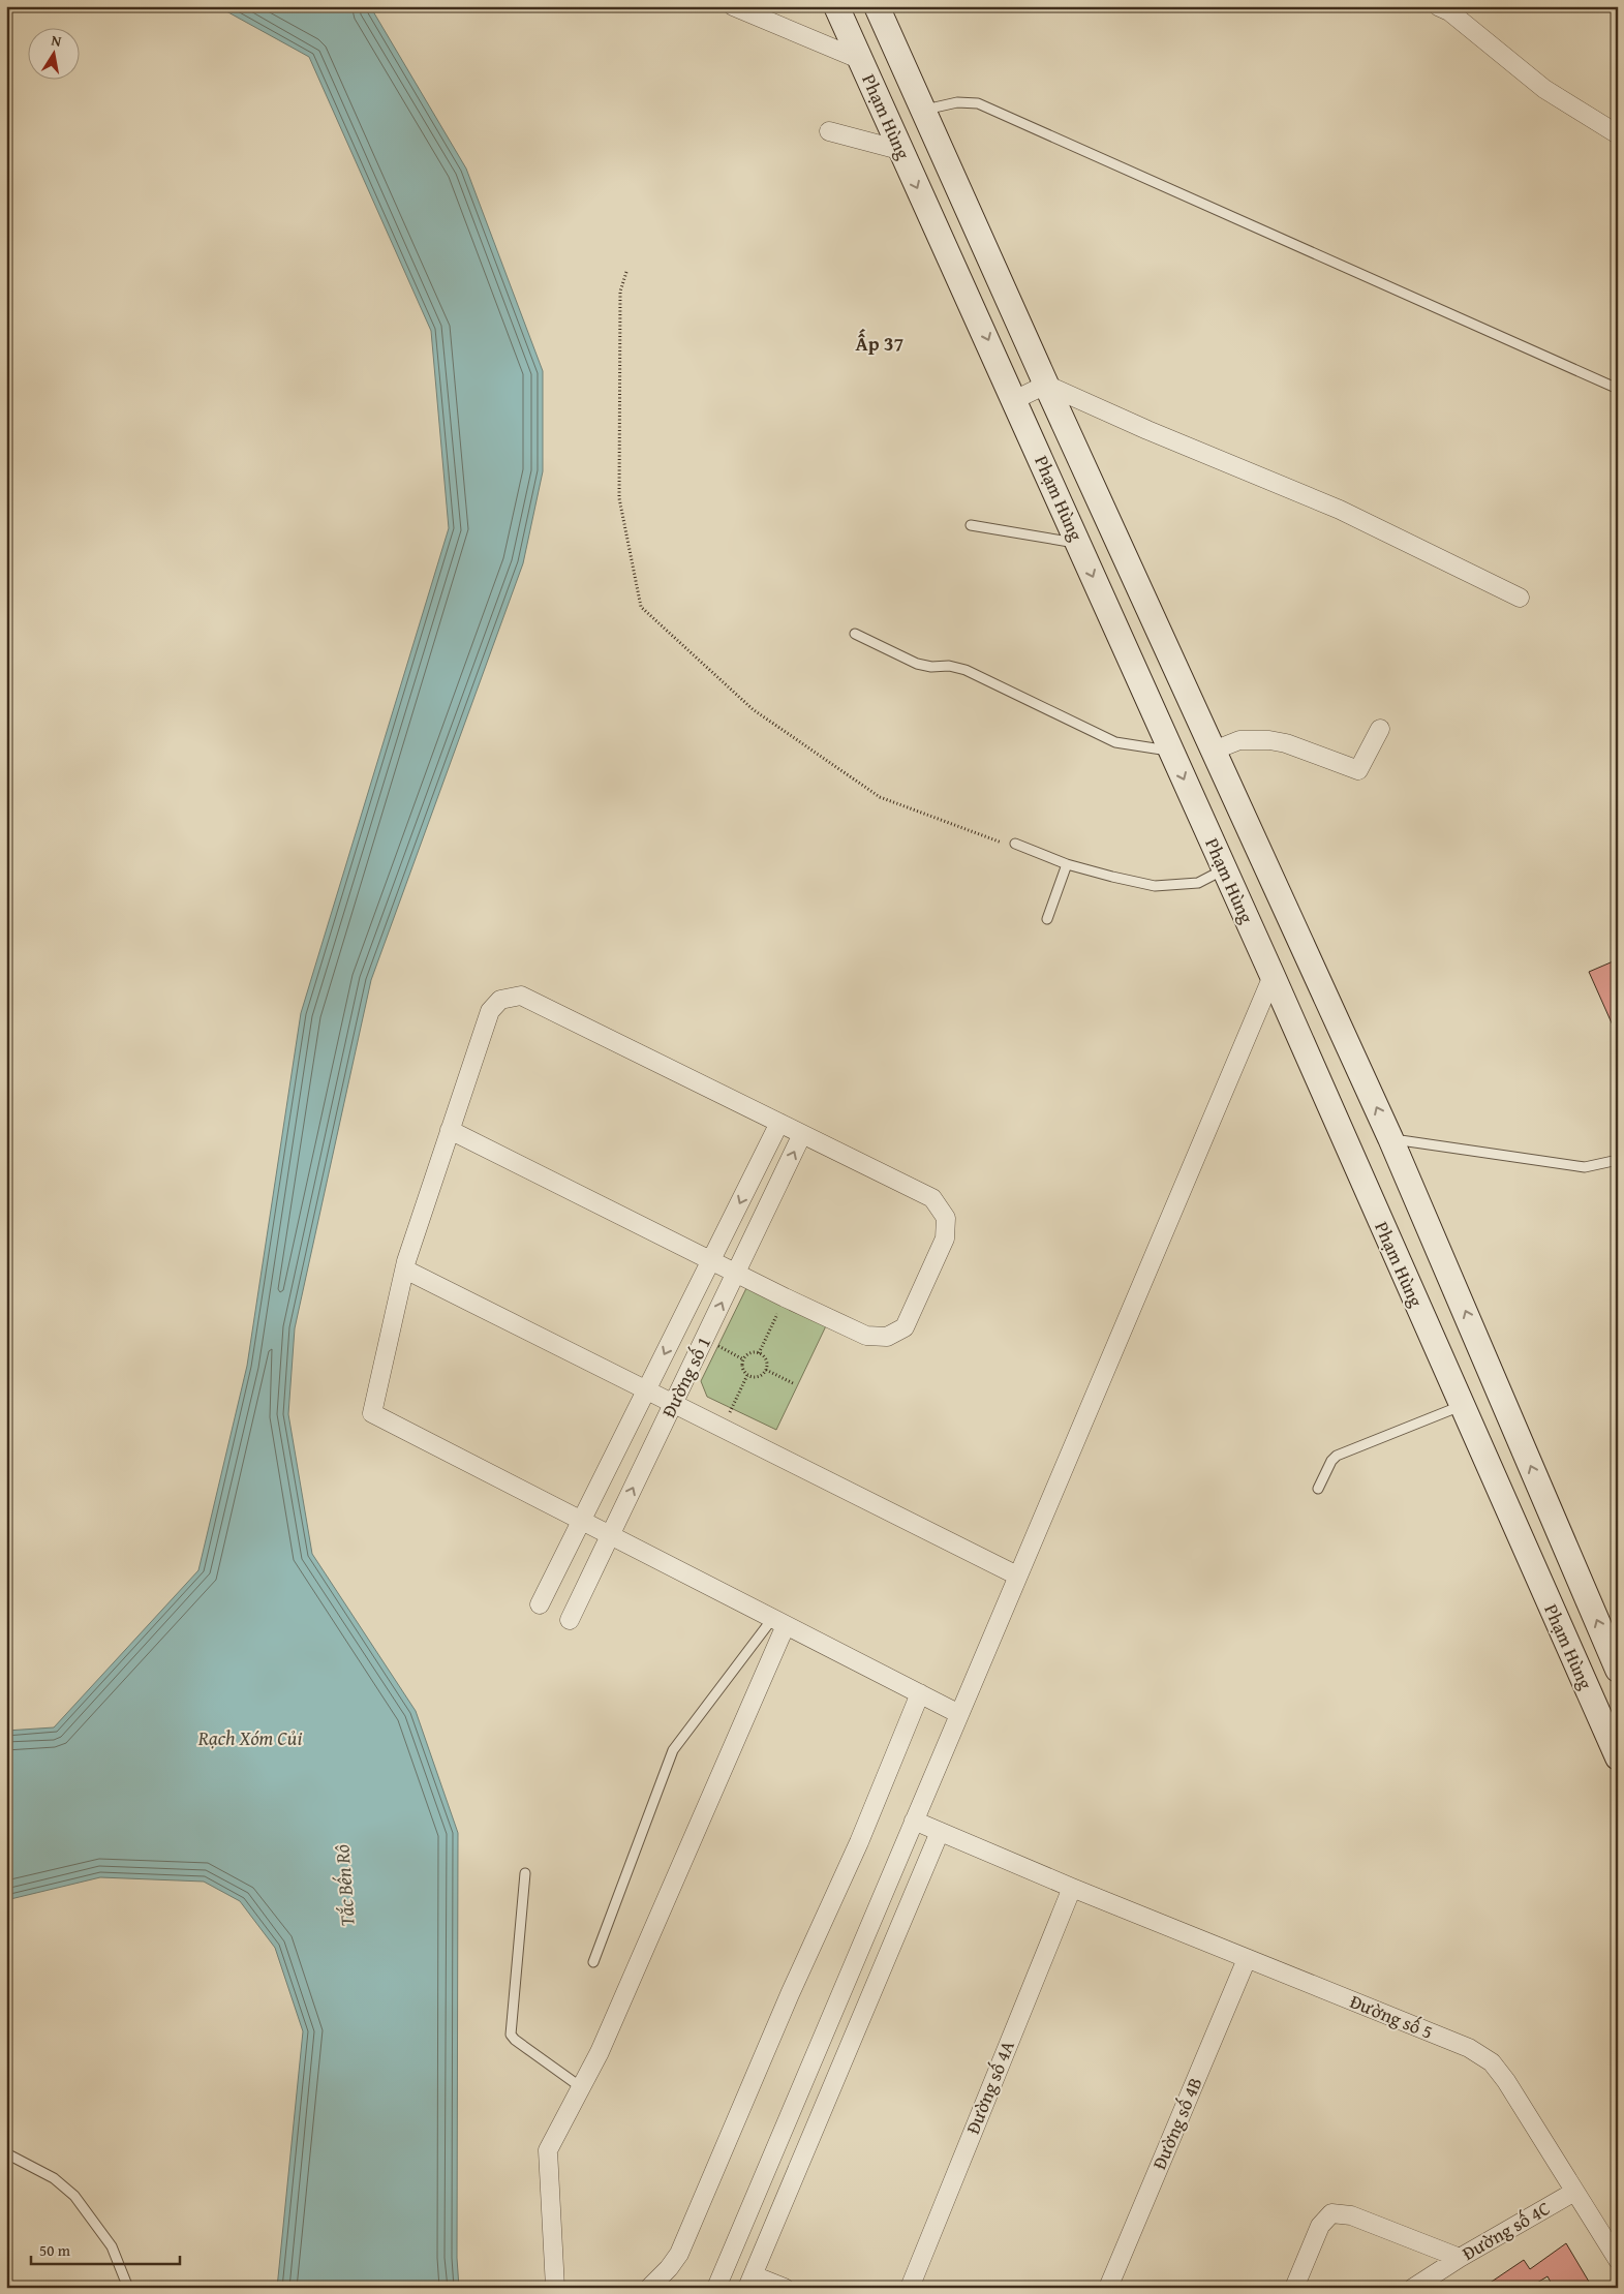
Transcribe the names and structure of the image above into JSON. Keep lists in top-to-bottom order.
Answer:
{
  "streets": {
    "main road": ["Phạm Hùng"],
    "street": [
      "Đường số 1",
      "Đường số 5",
      "Đường số 4A",
      "Đường số 4B",
      "Đường số 4C"
    ]
  },
  "crossings": [
    ["Đường số 5", "Đường số 4A"],
    ["Đường số 5", "Đường số 4B"],
    ["Đường số 5", "Đường số 4C"]
  ],
  "districts": ["Ấp 37"],
  "water": ["Rạch Xóm Củi", "Tắc Bến Rô"],
  "scale_bar": "50 m",
  "north": "top"
}
